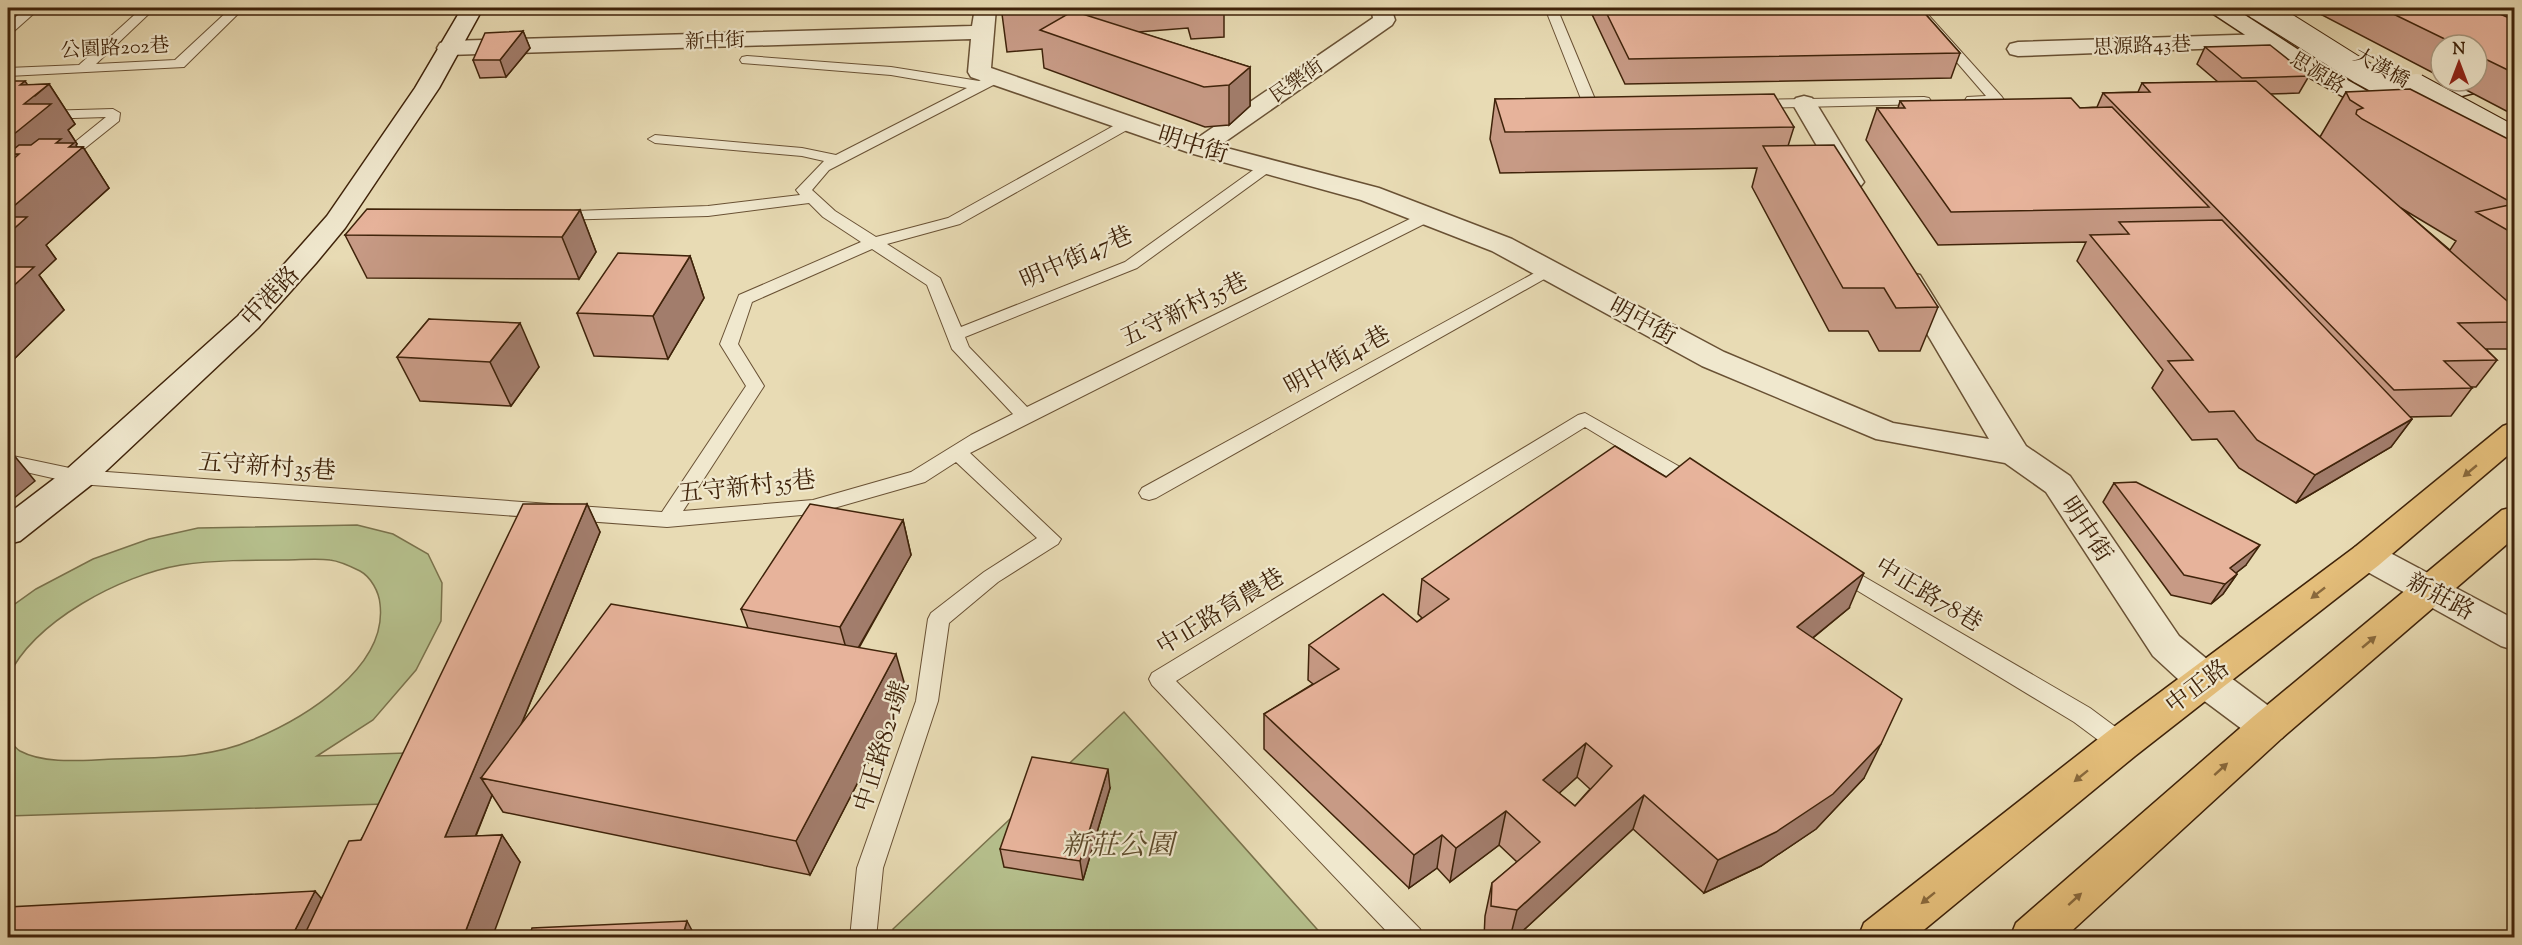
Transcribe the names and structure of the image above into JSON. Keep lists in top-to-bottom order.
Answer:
{
  "streets": {
    "main road": ["中正路"],
    "street": [
      "新中街",
      "思源路43巷",
      "大漢橋",
      "思源路",
      "民樂街",
      "明中街",
      "中港路",
      "新莊路"
    ],
    "lane": [
      "公園路202巷",
      "明中街47巷",
      "五守新村35巷",
      "明中街41巷",
      "中正路78巷",
      "中正路育農巷",
      "中正路82-1號"
    ]
  },
  "crossings": [
    ["新中街", "明中街"],
    ["新中街", "中港路"],
    ["思源路43巷", "思源路"],
    ["民樂街", "明中街"],
    ["明中街", "明中街47巷"],
    ["明中街", "五守新村35巷"],
    ["明中街", "明中街41巷"],
    ["明中街", "中正路"],
    ["中港路", "五守新村35巷"],
    ["五守新村35巷", "中正路82-1號"],
    ["中正路78巷", "中正路"],
    ["新莊路", "中正路"]
  ],
  "parks": ["新莊公園"],
  "north": "top"
}
